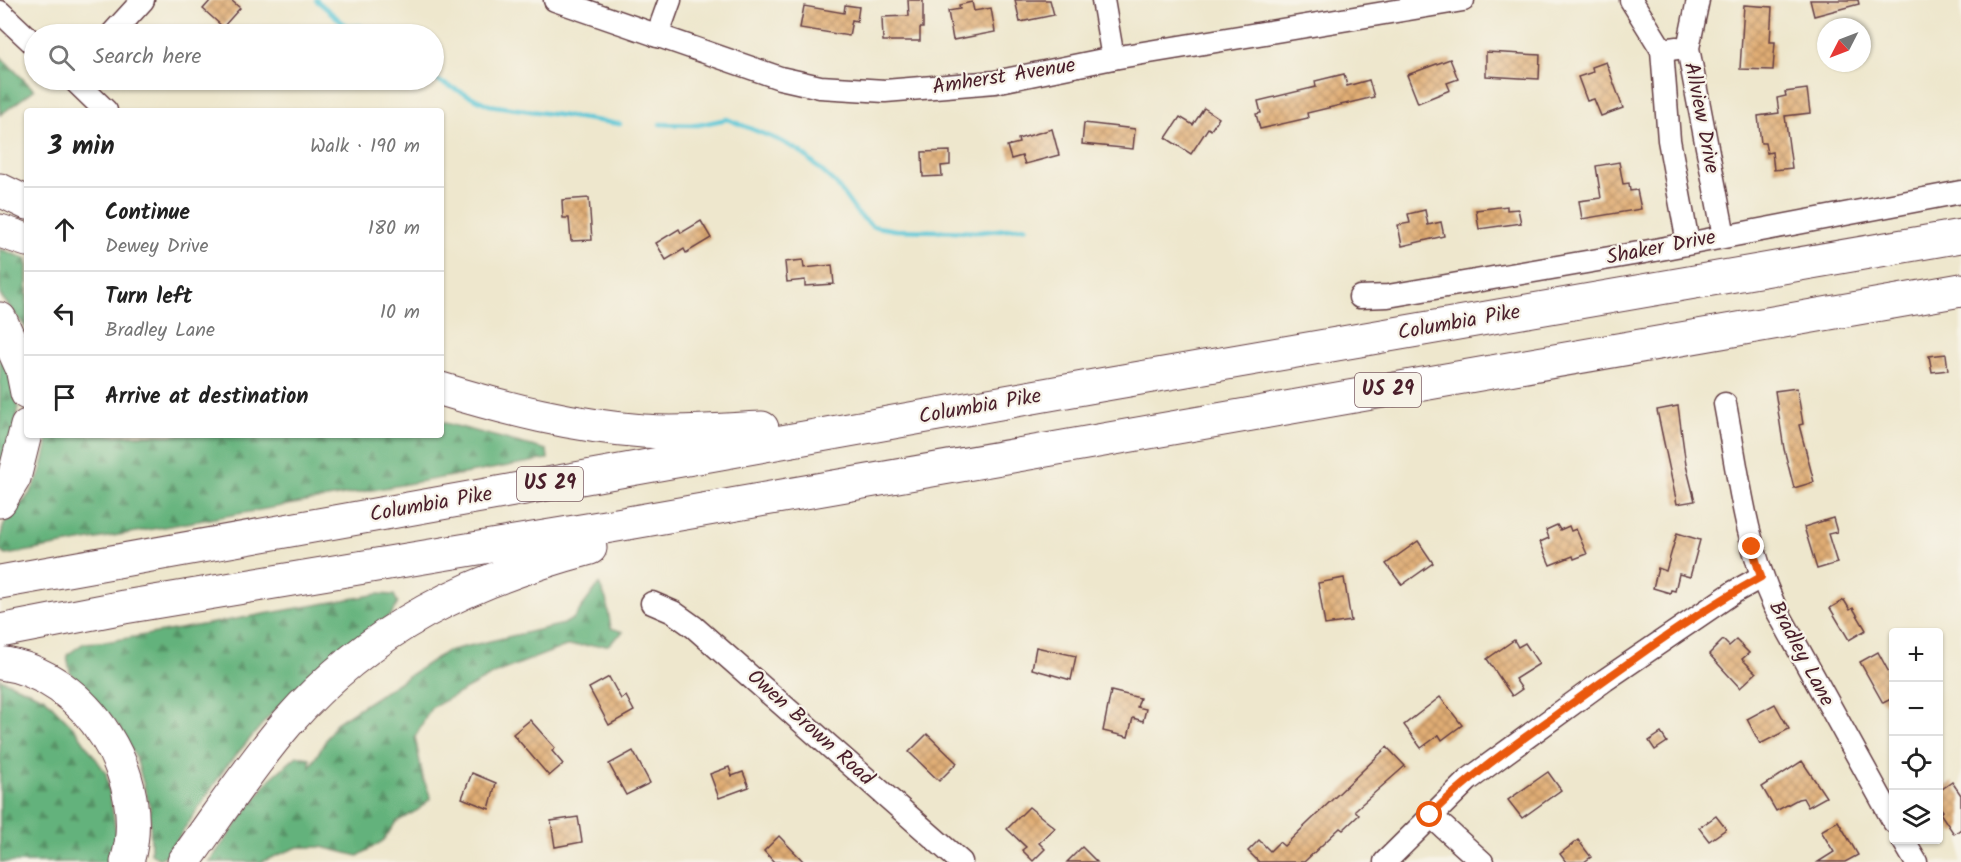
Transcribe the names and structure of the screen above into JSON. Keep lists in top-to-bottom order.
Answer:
{
  "streets": {
    "highway": ["Columbia Pike", "US 29"],
    "street": [
      "Amherst Avenue",
      "Allview Drive",
      "Shaker Drive",
      "Bradley Lane",
      "Owen Brown Road"
    ]
  },
  "crossings": [
    ["Allview Drive", "Shaker Drive"]
  ],
  "north": "bottom left",
  "page": {
    "search": "Search here",
    "heading": ["3 min", "Walk · 190 m"],
    "list": [
      ["Continue", "Dewey Drive", "180 m"],
      ["Turn left", "Bradley Lane", "10 m"],
      "Arrive at destination"
    ],
    "map_buttons": ["+", "−"]
  }
}
